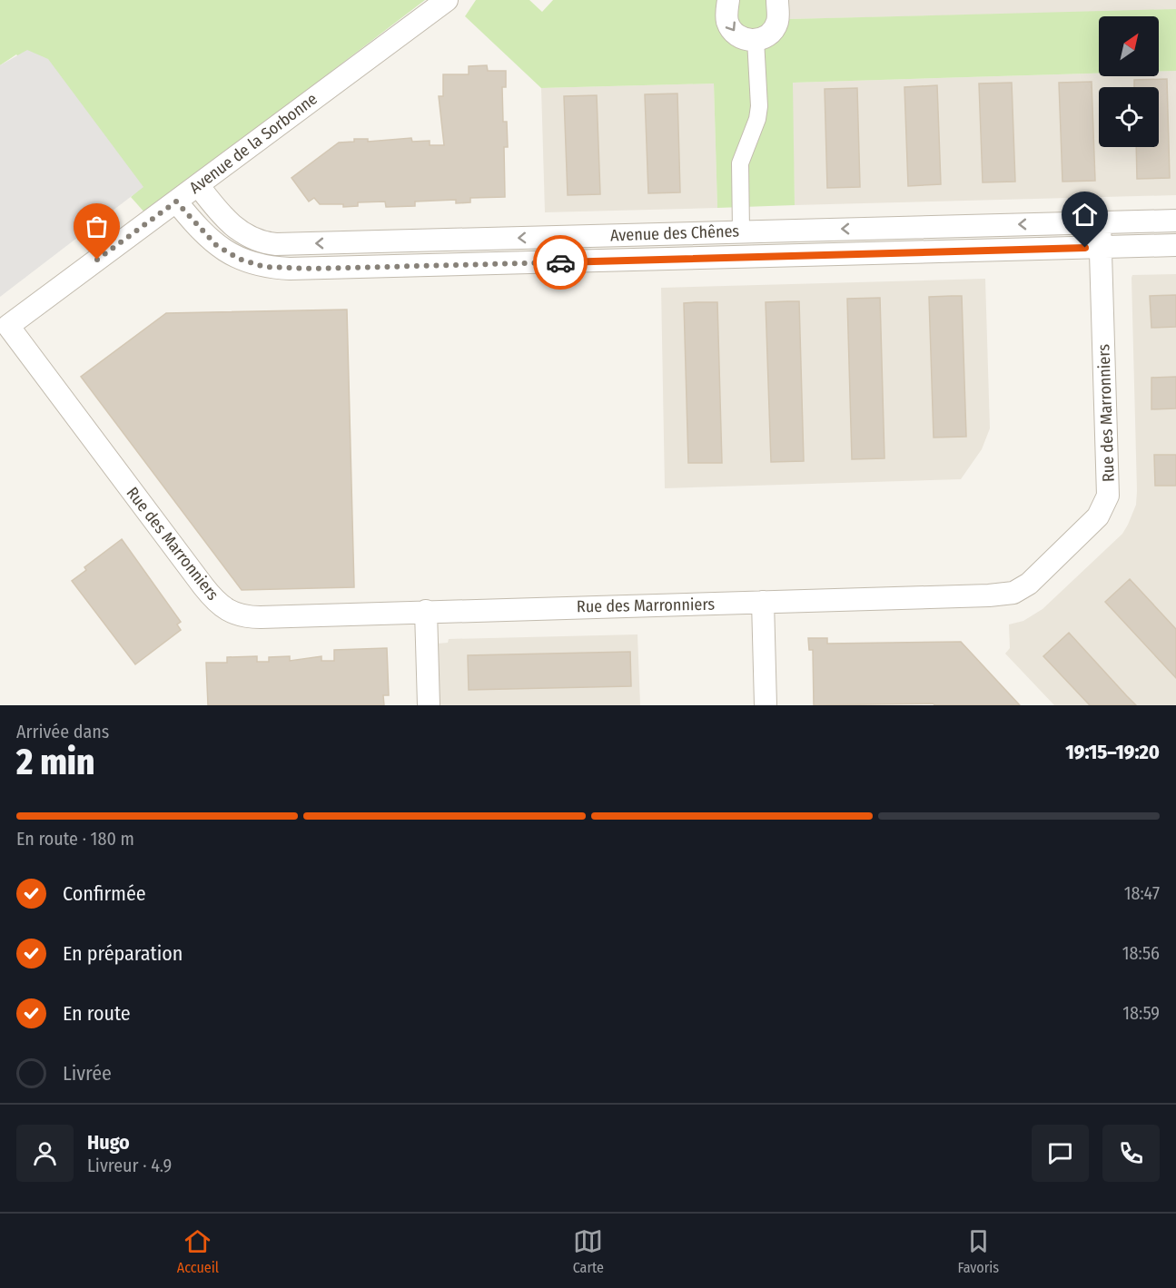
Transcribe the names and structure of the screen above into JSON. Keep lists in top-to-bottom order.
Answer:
{
  "streets": {
    "street": ["Avenue de la Sorbonne", "Avenue des Chênes", "Rue des Marronniers"]
  },
  "crossings": [
    ["Avenue de la Sorbonne", "Avenue des Chênes"],
    ["Avenue de la Sorbonne", "Rue des Marronniers"],
    ["Avenue des Chênes", "Rue des Marronniers"]
  ],
  "north": "top right",
  "page": {
    "heading": ["2 min", "Arrivée dans", "19:15–19:20"],
    "panel": ["Hugo", "Livreur · 4.9"],
    "bar": "En route · 180 m",
    "list": [
      ["Confirmée", "18:47"],
      ["En préparation", "18:56"],
      ["En route", "18:59"],
      "Livrée"
    ],
    "tabs": ["Accueil", "Carte", "Favoris"]
  }
}
